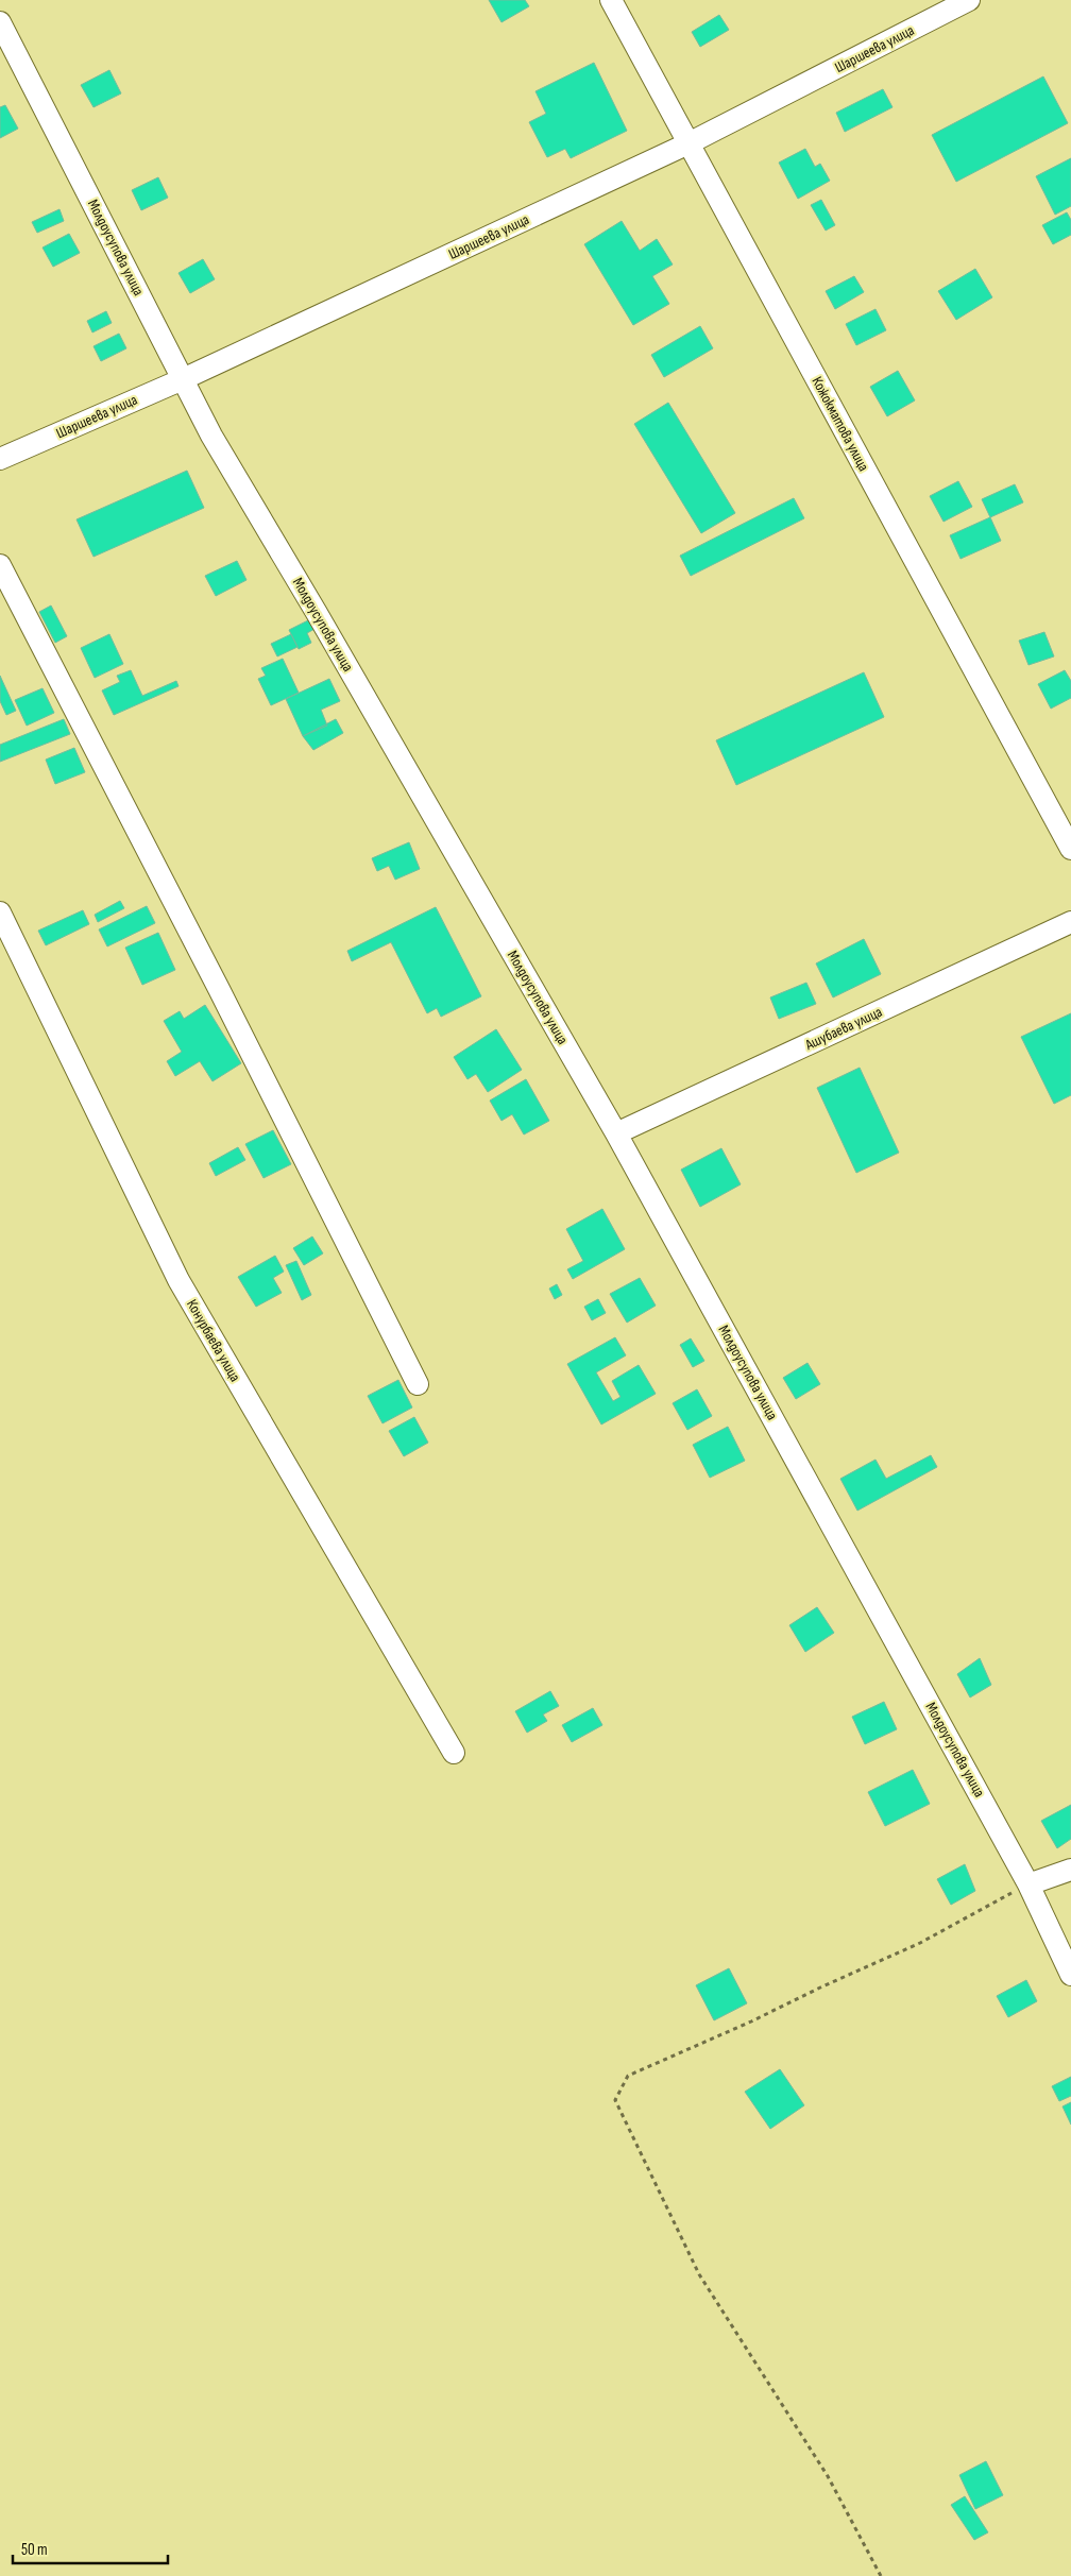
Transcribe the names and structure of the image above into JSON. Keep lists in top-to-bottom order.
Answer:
{
  "streets": {
    "street": [
      "Шаршеева улица",
      "Молдоусупова улица",
      "Кожокматова улица",
      "Ашубаева улица",
      "Конурбаева улица"
    ]
  },
  "crossings": [
    ["Шаршеева улица", "Молдоусупова улица"],
    ["Шаршеева улица", "Кожокматова улица"],
    ["Молдоусупова улица", "Ашубаева улица"]
  ],
  "scale_bar": "50 m"
}
